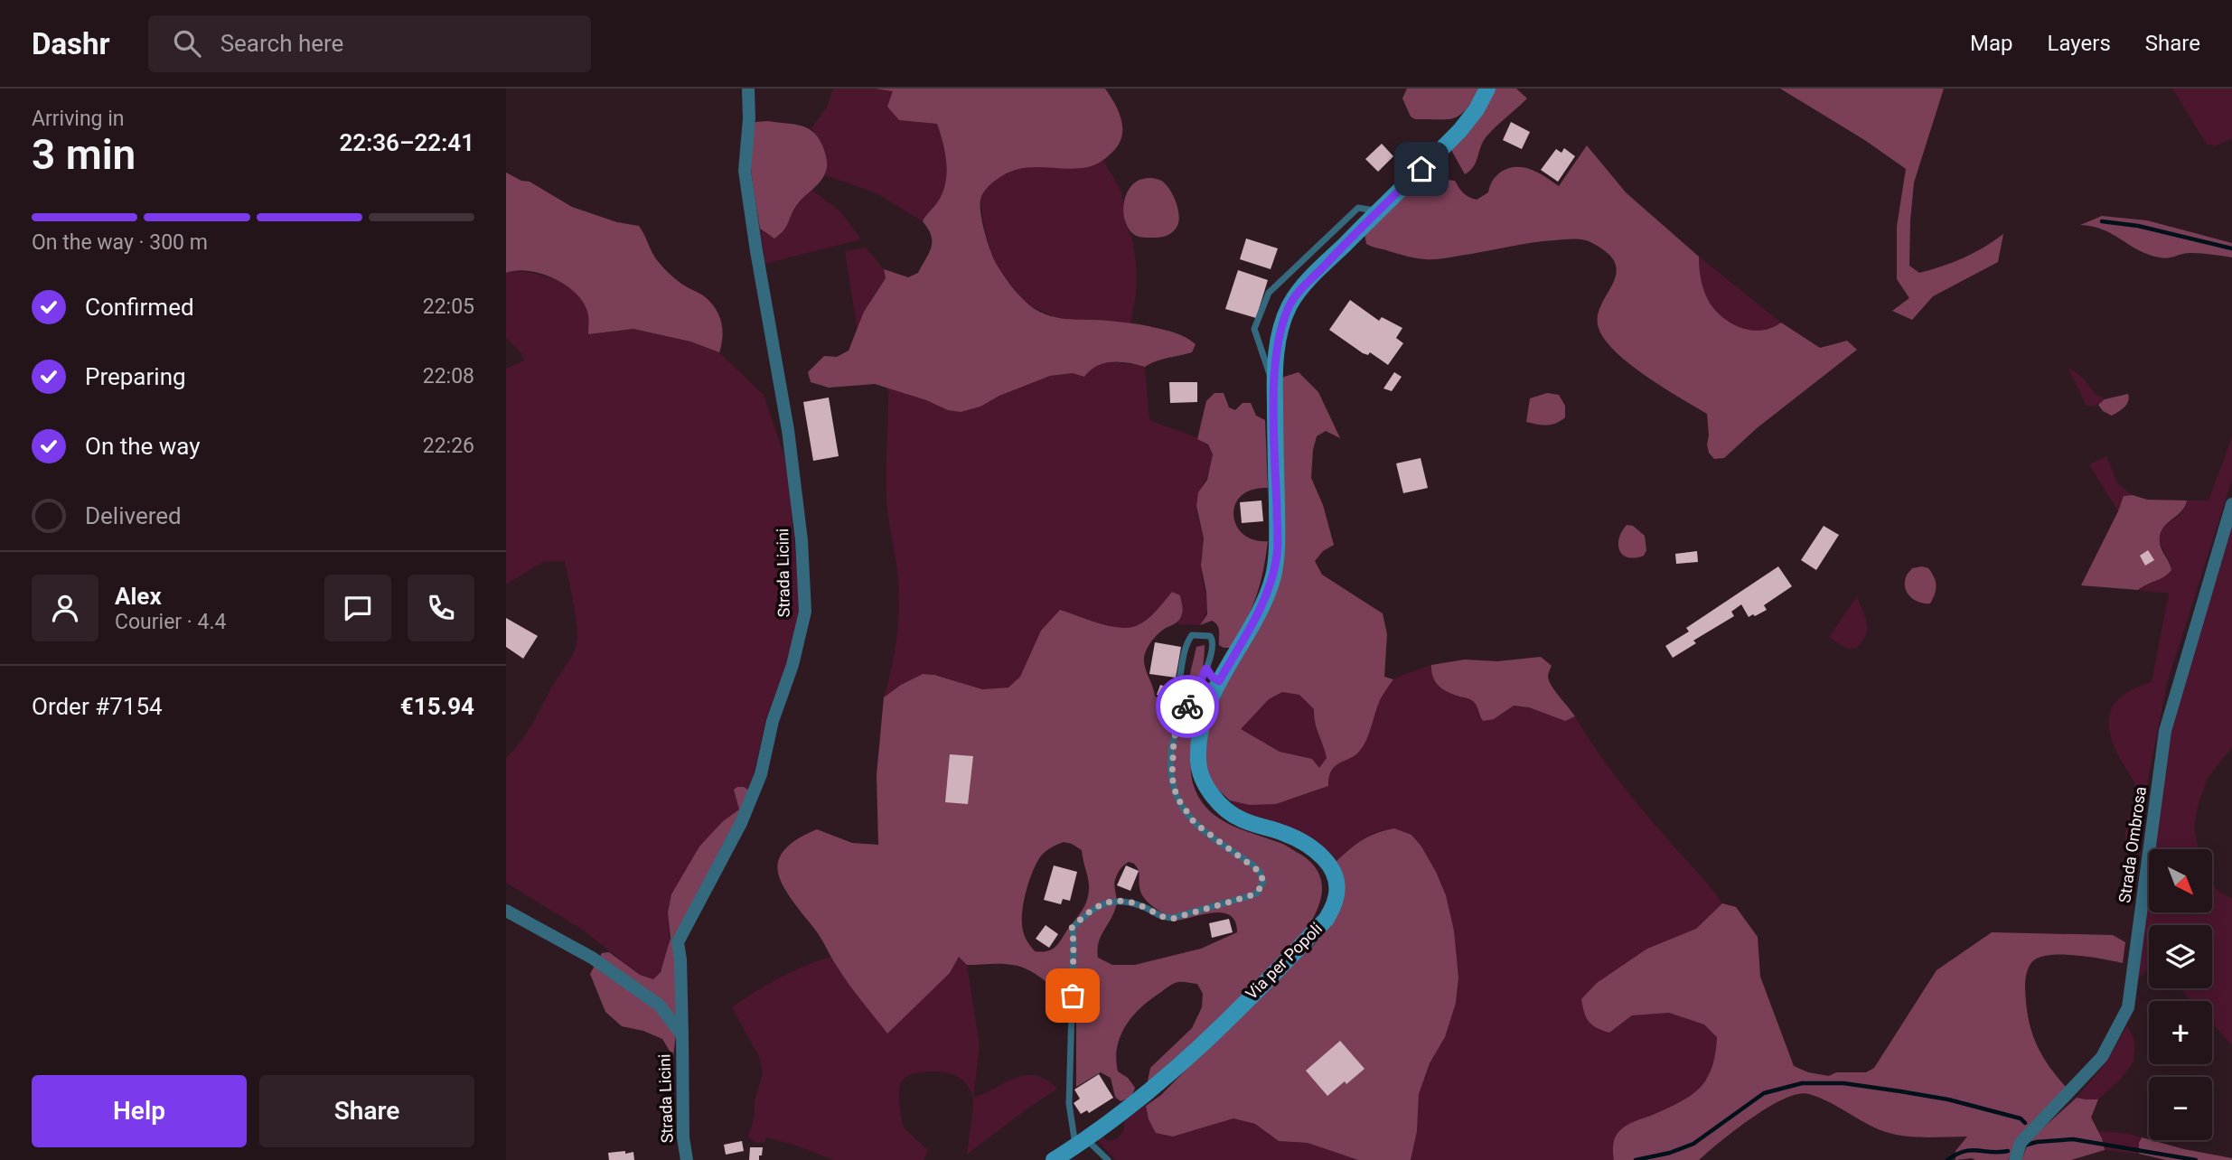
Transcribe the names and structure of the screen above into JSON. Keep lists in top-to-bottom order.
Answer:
{
  "streets": {
    "main road": ["Via per Popoli"],
    "street": ["Strada Licini", "Strada Ombrosa"]
  },
  "north": "bottom right",
  "page": {
    "header": "Dashr",
    "search": "Search here",
    "nav": ["Map", "Layers", "Share"],
    "heading": ["3 min", "Arriving in", "22:36–22:41"],
    "panel": [
      "Alex",
      "Courier · 4.4",
      "Order #7154",
      "€15.94"
    ],
    "bar": "On the way · 300 m",
    "list": [
      ["Confirmed", "22:05"],
      ["Preparing", "22:08"],
      ["On the way", "22:26"],
      "Delivered"
    ],
    "map_buttons": ["+", "−"],
    "buttons": ["Help", "Share"]
  }
}
